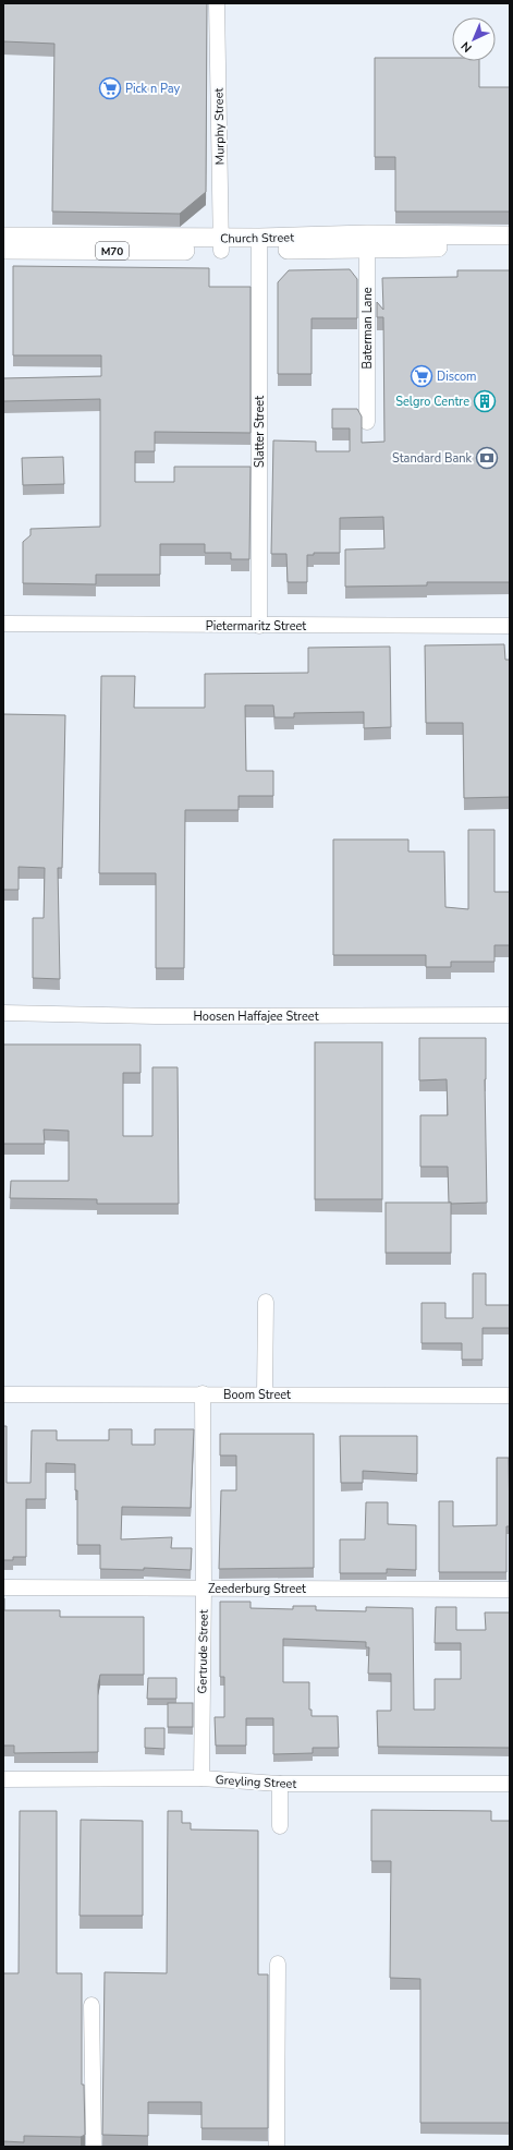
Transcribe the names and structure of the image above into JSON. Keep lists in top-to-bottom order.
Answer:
{
  "streets": {
    "main road": ["Church Street", "M70"],
    "street": [
      "Murphy Street",
      "Baterman Lane",
      "Slatter Street",
      "Pietermaritz Street",
      "Hoosen Haffajee Street",
      "Boom Street",
      "Zeederburg Street",
      "Gertrude Street",
      "Greyling Street"
    ]
  },
  "crossings": [
    ["Murphy Street", "Church Street"],
    ["Church Street", "Baterman Lane"],
    ["Church Street", "Slatter Street"],
    ["Slatter Street", "Pietermaritz Street"],
    ["Boom Street", "Gertrude Street"],
    ["Zeederburg Street", "Gertrude Street"],
    ["Gertrude Street", "Greyling Street"]
  ],
  "places": {
    "supermarket": ["Pick n Pay", "Discom"],
    "building": ["Selgro Centre"],
    "bank": ["Standard Bank"]
  },
  "north": "bottom left"
}
